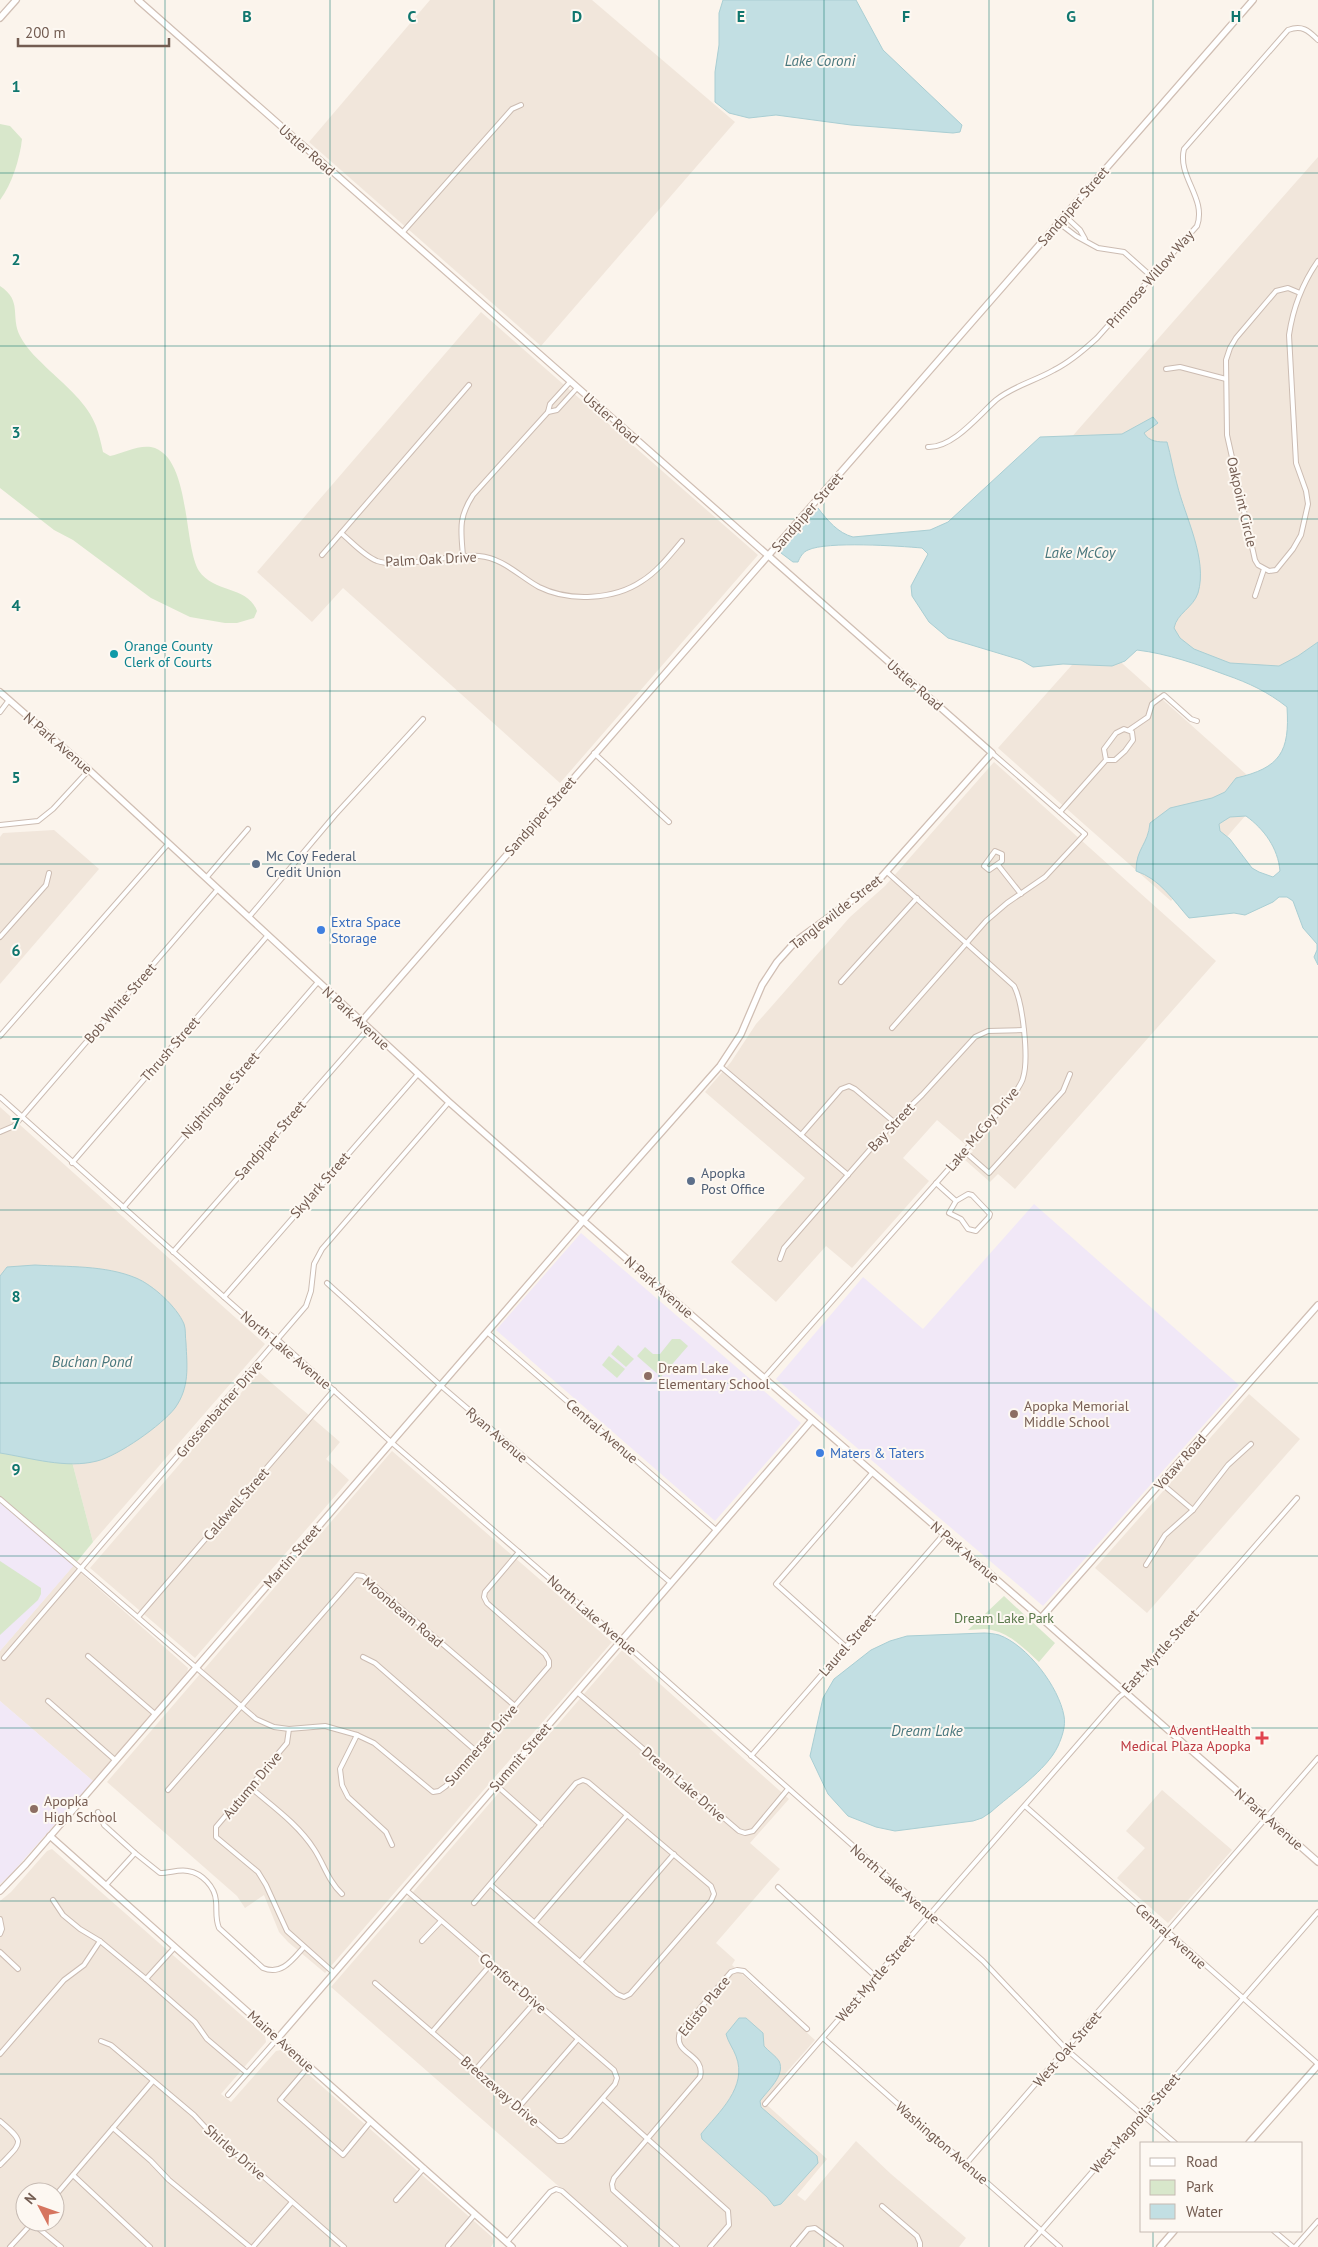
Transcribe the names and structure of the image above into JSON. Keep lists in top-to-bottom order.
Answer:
{
  "streets": {
    "street": [
      "Ustler Road",
      "Sandpiper Street",
      "Primrose Willow Way",
      "Oakpoint Circle",
      "Palm Oak Drive",
      "N Park Avenue",
      "Tanglewilde Street",
      "Bob White Street",
      "Thrush Street",
      "Nightingale Street",
      "Bay Street",
      "Lake McCoy Drive",
      "Skylark Street",
      "North Lake Avenue",
      "Grossenbacher Drive",
      "Central Avenue",
      "Ryan Avenue",
      "Votaw Road",
      "Caldwell Street",
      "Martin Street",
      "Moonbeam Road",
      "Laurel Street",
      "East Myrtle Street",
      "Summerset Drive",
      "Summit Street",
      "Dream Lake Drive",
      "Autumn Drive",
      "West Myrtle Street",
      "Comfort Drive",
      "Edisto Place",
      "Maine Avenue",
      "West Oak Street",
      "Breezeway Drive",
      "West Magnolia Street",
      "Washington Avenue",
      "Shirley Drive"
    ]
  },
  "crossings": [
    ["Ustler Road", "Sandpiper Street"],
    ["Ustler Road", "Tanglewilde Street"],
    ["Sandpiper Street", "N Park Avenue"],
    ["Sandpiper Street", "North Lake Avenue"],
    ["N Park Avenue", "Tanglewilde Street"],
    ["N Park Avenue", "Bob White Street"],
    ["N Park Avenue", "Thrush Street"],
    ["N Park Avenue", "Nightingale Street"],
    ["N Park Avenue", "Lake McCoy Drive"],
    ["N Park Avenue", "Skylark Street"],
    ["N Park Avenue", "Grossenbacher Drive"],
    ["N Park Avenue", "Votaw Road"],
    ["N Park Avenue", "Martin Street"],
    ["N Park Avenue", "Laurel Street"],
    ["N Park Avenue", "East Myrtle Street"],
    ["N Park Avenue", "Summit Street"],
    ["N Park Avenue", "West Oak Street"],
    ["Tanglewilde Street", "Lake McCoy Drive"],
    ["Tanglewilde Street", "Martin Street"],
    ["Bob White Street", "North Lake Avenue"],
    ["Thrush Street", "North Lake Avenue"],
    ["Nightingale Street", "North Lake Avenue"],
    ["Bay Street", "Lake McCoy Drive"],
    ["Skylark Street", "North Lake Avenue"],
    ["North Lake Avenue", "Grossenbacher Drive"],
    ["North Lake Avenue", "Caldwell Street"],
    ["North Lake Avenue", "Martin Street"],
    ["North Lake Avenue", "Laurel Street"],
    ["North Lake Avenue", "Summerset Drive"],
    ["North Lake Avenue", "Summit Street"],
    ["North Lake Avenue", "Dream Lake Drive"],
    ["North Lake Avenue", "West Myrtle Street"],
    ["North Lake Avenue", "West Oak Street"],
    ["North Lake Avenue", "West Magnolia Street"],
    ["Grossenbacher Drive", "Summerset Drive"],
    ["Central Avenue", "Martin Street"],
    ["Central Avenue", "East Myrtle Street"],
    ["Central Avenue", "Summit Street"],
    ["Central Avenue", "West Myrtle Street"],
    ["Central Avenue", "West Oak Street"],
    ["Central Avenue", "West Magnolia Street"],
    ["Ryan Avenue", "Martin Street"],
    ["Ryan Avenue", "Summit Street"],
    ["Caldwell Street", "Summerset Drive"],
    ["Martin Street", "Summerset Drive"],
    ["Martin Street", "Maine Avenue"],
    ["Moonbeam Road", "Summerset Drive"],
    ["East Myrtle Street", "West Myrtle Street"],
    ["Summerset Drive", "Autumn Drive"],
    ["Summit Street", "Dream Lake Drive"],
    ["Summit Street", "Autumn Drive"],
    ["Summit Street", "Comfort Drive"],
    ["Summit Street", "Maine Avenue"],
    ["West Myrtle Street", "Washington Avenue"],
    ["Comfort Drive", "Breezeway Drive"],
    ["West Oak Street", "Washington Avenue"],
    ["West Magnolia Street", "Washington Avenue"]
  ],
  "water": [
    "Lake Coroni",
    "Lake McCoy",
    "Buchan Pond",
    "Dream Lake"
  ],
  "parks": ["Dream Lake Park"],
  "places": {
    "other": [
      "Orange County Clerk of Courts",
      "Mc Coy Federal Credit Union",
      "Extra Space Storage",
      "Apopka Post Office",
      "Dream Lake Elementary School",
      "Apopka Memorial Middle School",
      "Maters & Taters",
      "Apopka High School"
    ],
    "health": ["AdventHealth Medical Plaza Apopka"]
  },
  "legend": ["Road", "Park", "Water"],
  "scale_bar": "200 m",
  "north": "top left",
  "grid": {
    "columns": [
      "B",
      "C",
      "D",
      "E",
      "F",
      "G",
      "H"
    ],
    "rows": [
      "1",
      "2",
      "3",
      "4",
      "5",
      "6",
      "7",
      "8",
      "9"
    ]
  }
}
